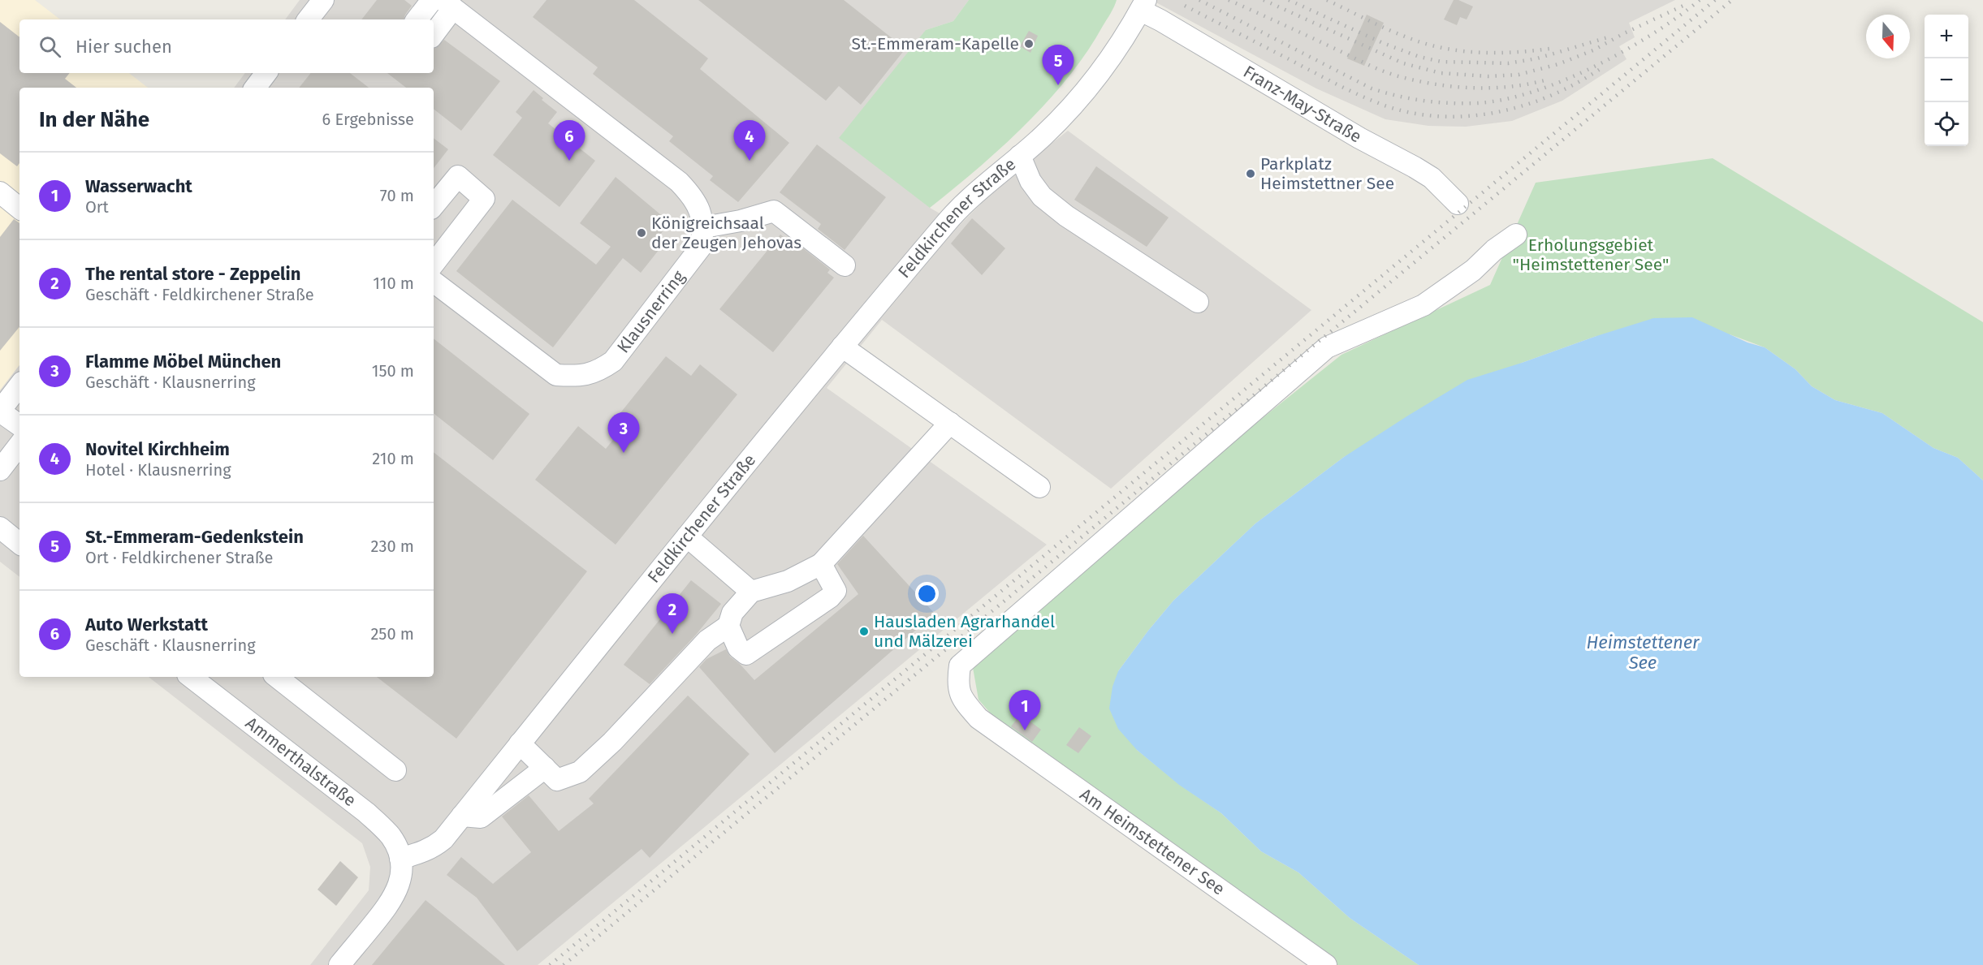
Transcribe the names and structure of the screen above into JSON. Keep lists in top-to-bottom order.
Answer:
{
  "streets": {
    "street": [
      "Franz-May-Straße",
      "Feldkirchener Straße",
      "Klausnerring",
      "Ammerthalstraße",
      "Am Heimstettener See"
    ]
  },
  "crossings": [
    ["Franz-May-Straße", "Feldkirchener Straße"],
    ["Feldkirchener Straße", "Ammerthalstraße"]
  ],
  "water": ["Heimstettener See"],
  "parks": ["Erholungsgebiet \"Heimstettener See\""],
  "places": [
    "St.-Emmeram-Kapelle",
    "Parkplatz Heimstettner See",
    "Königreichsaal der Zeugen Jehovas",
    "Hausladen Agrarhandel und Mälzerei"
  ],
  "north": "bottom",
  "page": {
    "map_buttons": ["+", "−"],
    "search": "Hier suchen",
    "pins": [
      "5",
      "4",
      "6",
      "3",
      "2",
      "1"
    ],
    "heading": ["In der Nähe", "6 Ergebnisse"],
    "list": [
      {
        "mark": "1",
        "name": "Wasserwacht",
        "note": "Ort",
        "value": "70 m"
      },
      {
        "mark": "2",
        "name": "The rental store - Zeppelin",
        "note": "Geschäft · Feldkirchener Straße",
        "value": "110 m"
      },
      {
        "mark": "3",
        "name": "Flamme Möbel München",
        "note": "Geschäft · Klausnerring",
        "value": "150 m"
      },
      {
        "mark": "4",
        "name": "Novitel Kirchheim",
        "note": "Hotel · Klausnerring",
        "value": "210 m"
      },
      {
        "mark": "5",
        "name": "St.-Emmeram-Gedenkstein",
        "note": "Ort · Feldkirchener Straße",
        "value": "230 m"
      },
      {
        "mark": "6",
        "name": "Auto Werkstatt",
        "note": "Geschäft · Klausnerring",
        "value": "250 m"
      }
    ]
  }
}
